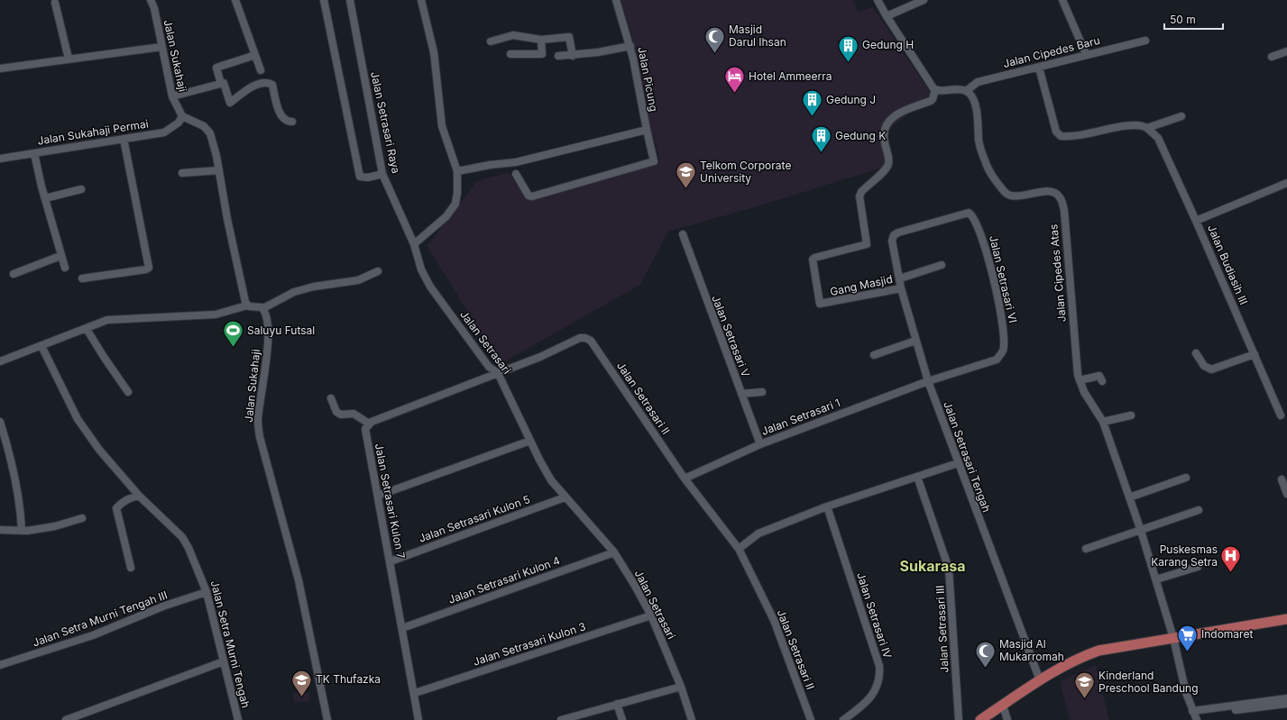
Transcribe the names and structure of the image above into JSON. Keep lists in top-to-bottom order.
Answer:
{
  "streets": {
    "street": [
      "Jalan Cipedes Baru",
      "Jalan Sukahaji",
      "Jalan Picung",
      "Jalan Setrasari Raya",
      "Jalan Sukahaji Permai",
      "Jalan Budiasih III",
      "Jalan Cipedes Atas",
      "Jalan Setrasari VI",
      "Gang Masjid",
      "Jalan Setrasari V",
      "Jalan Setrasari",
      "Jalan Setrasari II",
      "Jalan Setrasari 1",
      "Jalan Setrasari Tengah",
      "Jalan Setrasari Kulon 7",
      "Jalan Setrasari Kulon 5",
      "Jalan Setrasari Kulon 4",
      "Jalan Setrasari IV",
      "Jalan Setra Murni Tengah III",
      "Jalan Setrasari III",
      "Jalan Setra Murni Tengah",
      "Jalan Setrasari Kulon 3"
    ]
  },
  "crossings": [
    ["Jalan Cipedes Baru", "Jalan Cipedes Atas"],
    ["Jalan Sukahaji", "Jalan Sukahaji Permai"],
    ["Jalan Setrasari Raya", "Jalan Setrasari"],
    ["Jalan Setrasari VI", "Jalan Setrasari 1"],
    ["Jalan Setrasari VI", "Jalan Setrasari Tengah"],
    ["Gang Masjid", "Jalan Setrasari Tengah"],
    ["Jalan Setrasari V", "Jalan Setrasari 1"],
    ["Jalan Setrasari", "Jalan Setrasari II"],
    ["Jalan Setrasari", "Jalan Setrasari Kulon 5"],
    ["Jalan Setrasari", "Jalan Setrasari Kulon 4"],
    ["Jalan Setrasari", "Jalan Setrasari Kulon 3"],
    ["Jalan Setrasari II", "Jalan Setrasari 1"],
    ["Jalan Setrasari 1", "Jalan Setrasari Tengah"],
    ["Jalan Setrasari Kulon 7", "Jalan Setrasari Kulon 5"],
    ["Jalan Setrasari Kulon 7", "Jalan Setrasari Kulon 4"],
    ["Jalan Setrasari Kulon 7", "Jalan Setrasari Kulon 3"],
    ["Jalan Setra Murni Tengah III", "Jalan Setra Murni Tengah"]
  ],
  "districts": ["Sukarasa"],
  "places": {
    "mosque": ["Masjid Darul Ihsan", "Masjid Al Mukarromah"],
    "building": ["Gedung H", "Gedung J", "Gedung K"],
    "hotel": ["Hotel Ammeerra"],
    "school or university": ["Telkom Corporate University", "TK Thufazka", "Kinderland Preschool Bandung"],
    "sports": ["Saluyu Futsal"],
    "hospital": ["Puskesmas Karang Setra"],
    "supermarket": ["Indomaret"]
  },
  "scale_bar": "50 m"
}
